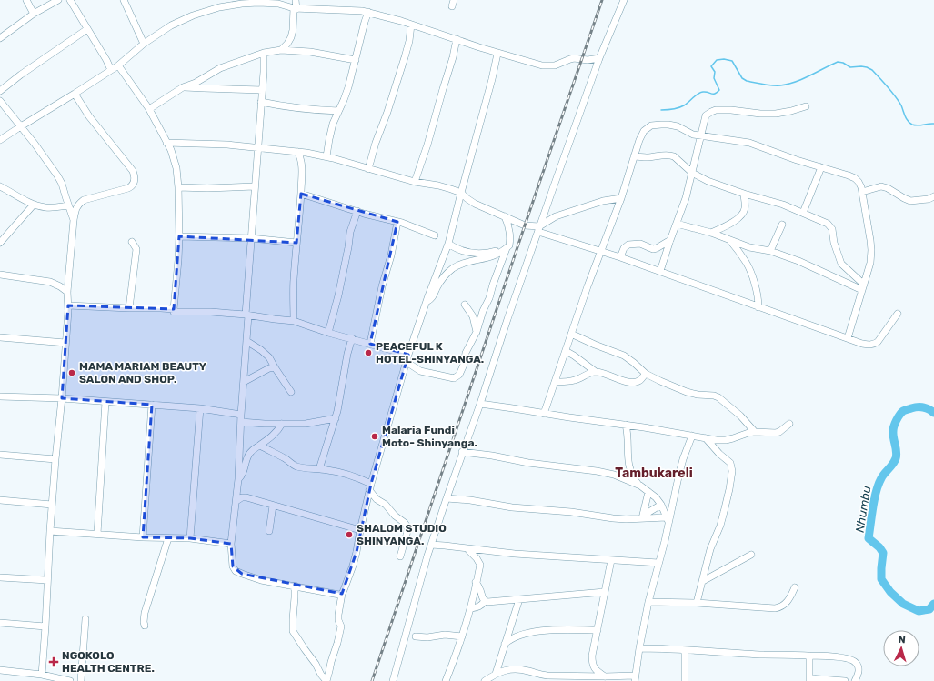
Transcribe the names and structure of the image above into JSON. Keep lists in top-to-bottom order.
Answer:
{
  "districts": ["Tambukareli"],
  "water": ["Nhumbu"],
  "places": {
    "other": [
      "PEACEFUL K HOTEL-SHINYANGA.",
      "MAMA MARIAM BEAUTY SALON AND SHOP.",
      "Malaria Fundi Moto- Shinyanga.",
      "SHALOM STUDIO SHINYANGA."
    ],
    "health": ["NGOKOLO HEALTH CENTRE."]
  },
  "north": "top"
}
